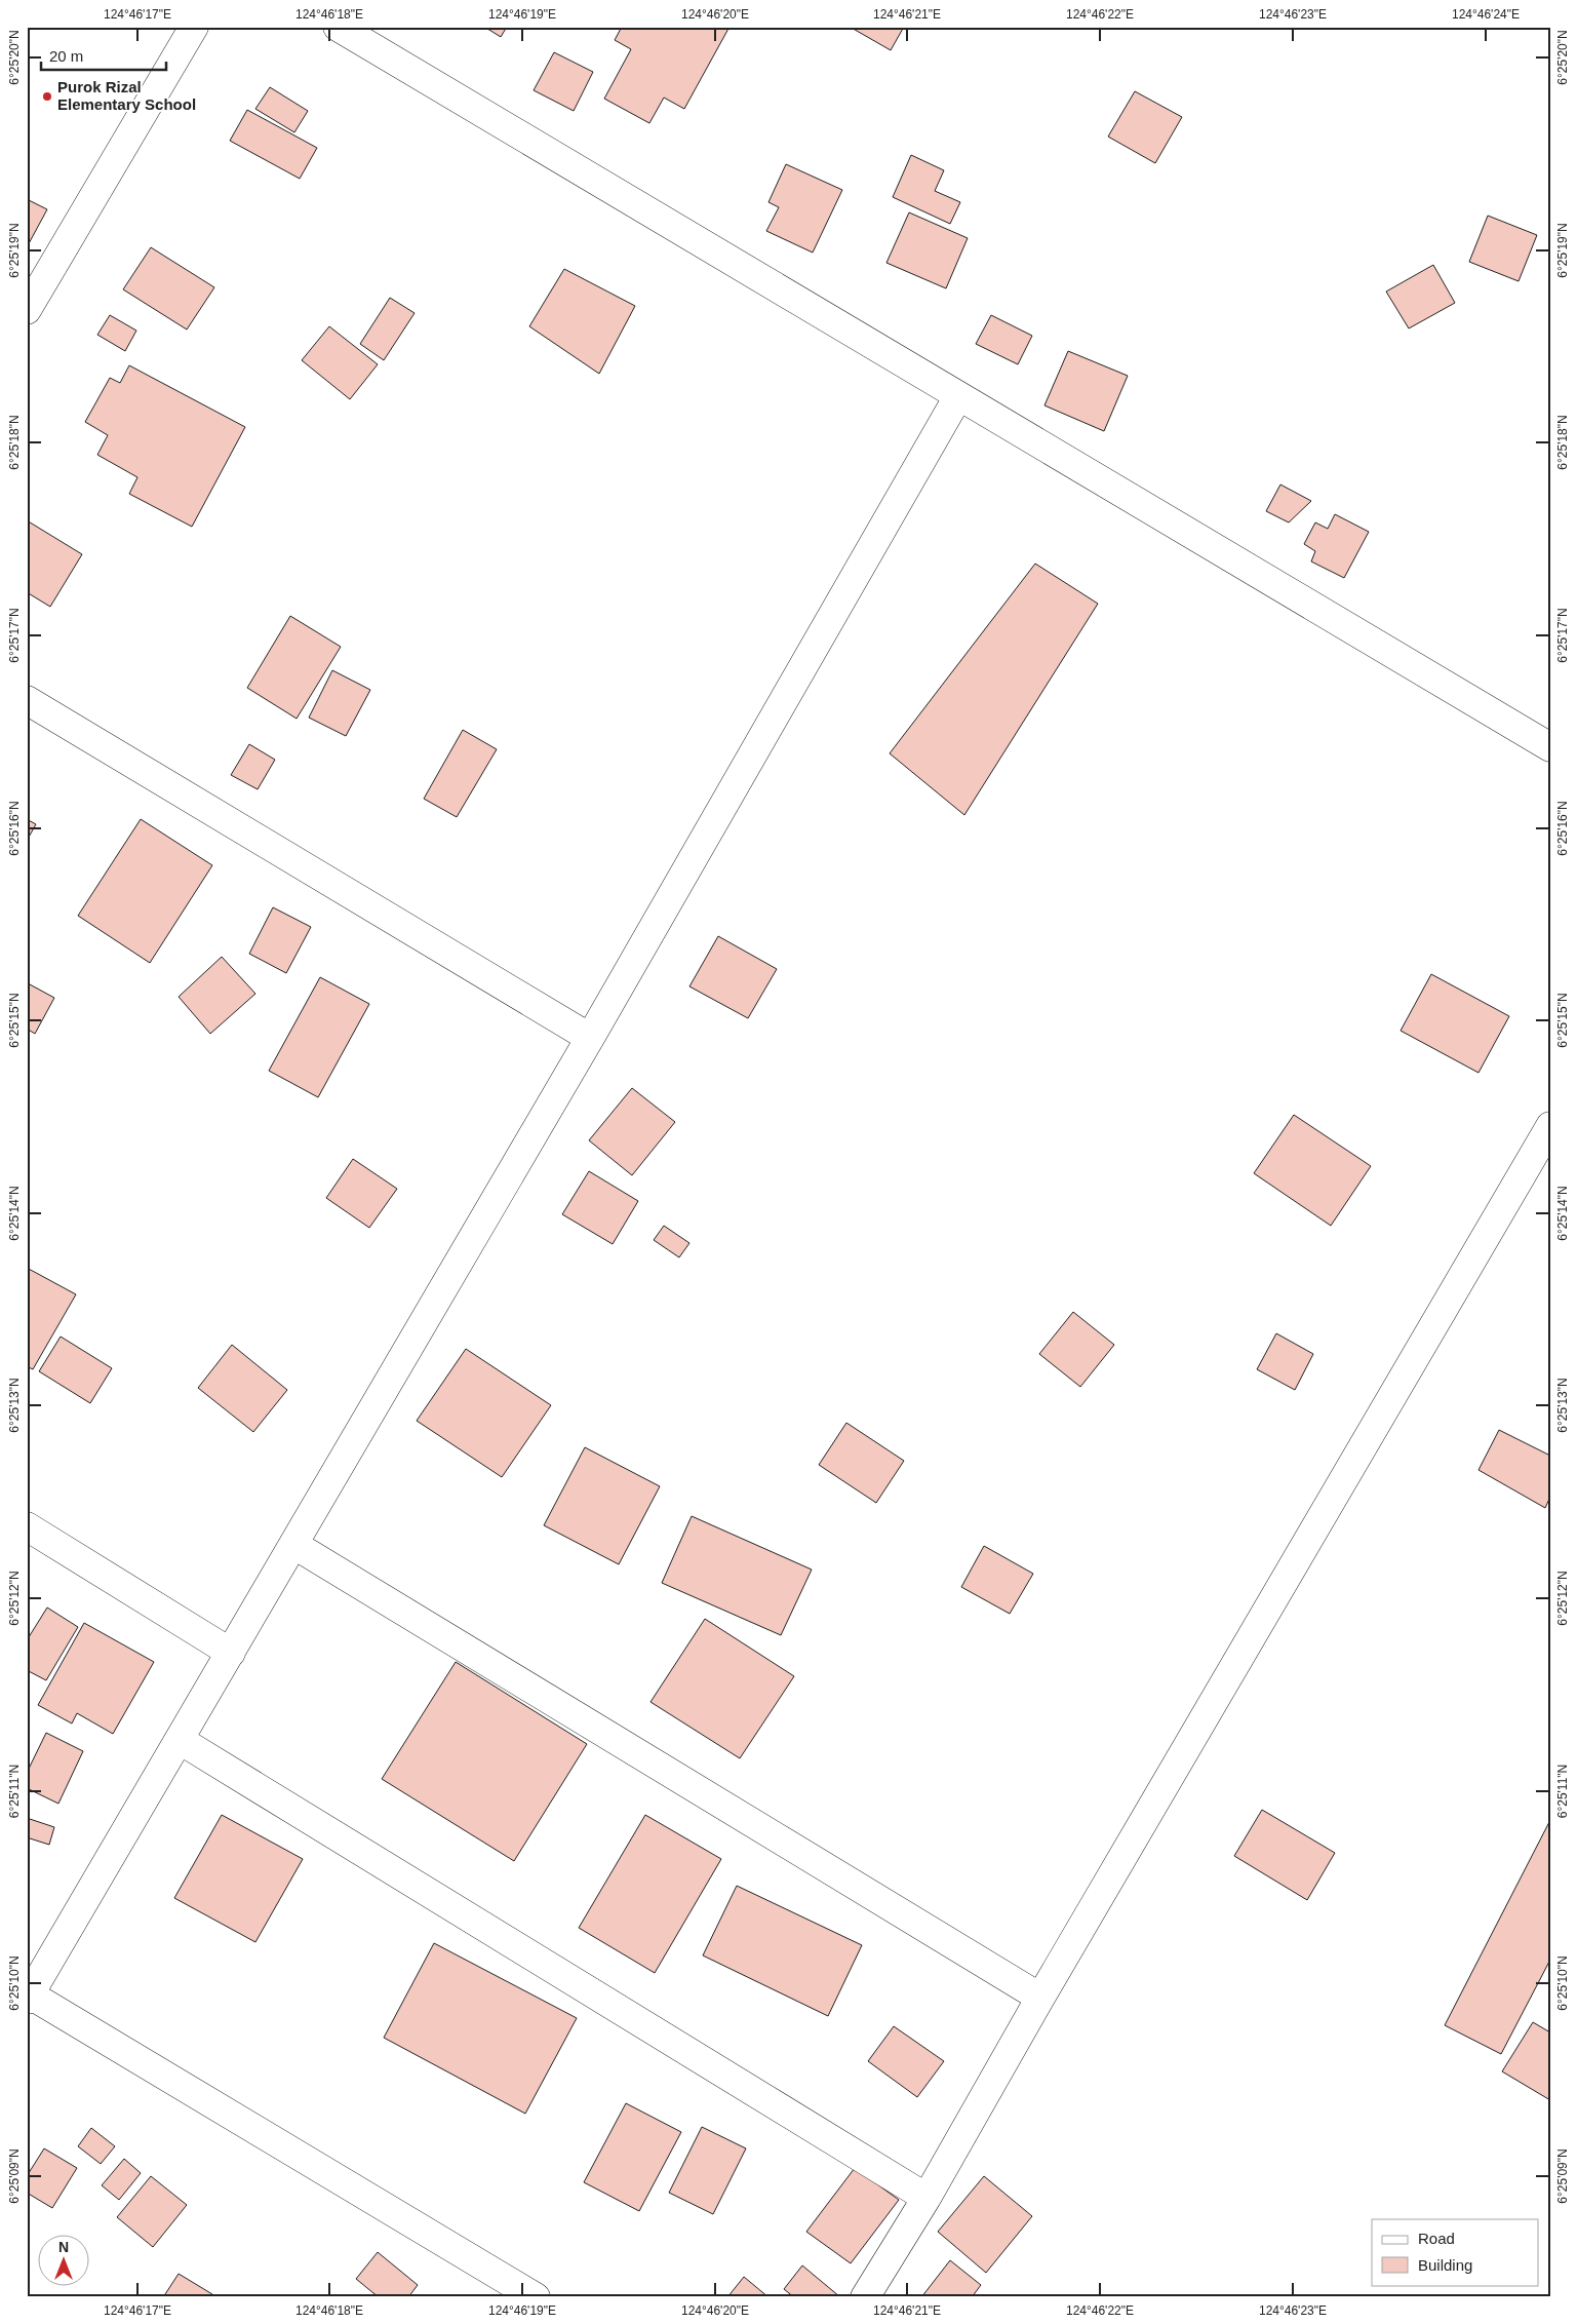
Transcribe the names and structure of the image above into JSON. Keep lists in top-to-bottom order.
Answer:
{
  "places": ["Purok Rizal Elementary School"],
  "legend": ["Road", "Building"],
  "scale_bar": "20 m",
  "north": "top",
  "coordinates": [
    "124°46'17\"E",
    "124°46'18\"E",
    "124°46'19\"E",
    "124°46'20\"E",
    "124°46'21\"E",
    "124°46'22\"E",
    "124°46'23\"E",
    "124°46'24\"E",
    "6°25'20\"N",
    "6°25'19\"N",
    "6°25'18\"N",
    "6°25'17\"N",
    "6°25'16\"N",
    "6°25'15\"N",
    "6°25'14\"N",
    "6°25'13\"N",
    "6°25'12\"N",
    "6°25'11\"N",
    "6°25'10\"N",
    "6°25'09\"N"
  ]
}
